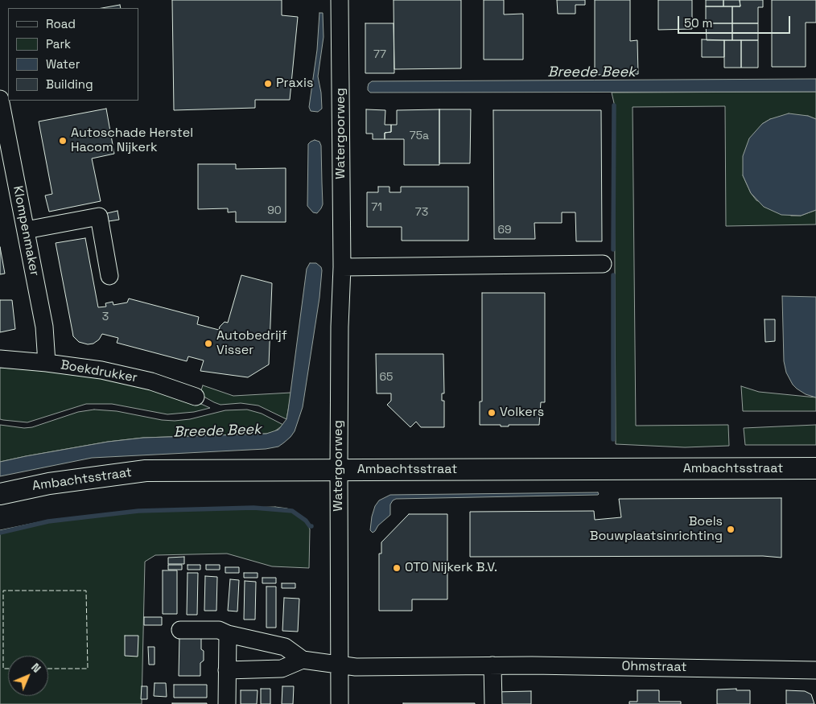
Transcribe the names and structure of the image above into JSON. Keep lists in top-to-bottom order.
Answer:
{
  "streets": {
    "main road": ["Ambachtsstraat"],
    "street": [
      "Watergoorweg",
      "Klompenmaker",
      "Boekdrukker",
      "Ohmstraat"
    ]
  },
  "crossings": [
    ["Watergoorweg", "Ambachtsstraat"],
    ["Watergoorweg", "Ohmstraat"],
    ["Klompenmaker", "Boekdrukker"]
  ],
  "water": ["Breede Beek"],
  "places": [
    "Praxis",
    "Autoschade Herstel Hacom Nijkerk",
    "Autobedrijf Visser",
    "Volkers",
    "Boels Bouwplaatsinrichting",
    "OTO Nijkerk B.V."
  ],
  "house_numbers": [
    "77",
    "75a",
    "71",
    "90",
    "73",
    "69",
    "3",
    "65"
  ],
  "legend": [
    "Road",
    "Park",
    "Water",
    "Building"
  ],
  "scale_bar": "50 m",
  "north": "top right"
}
